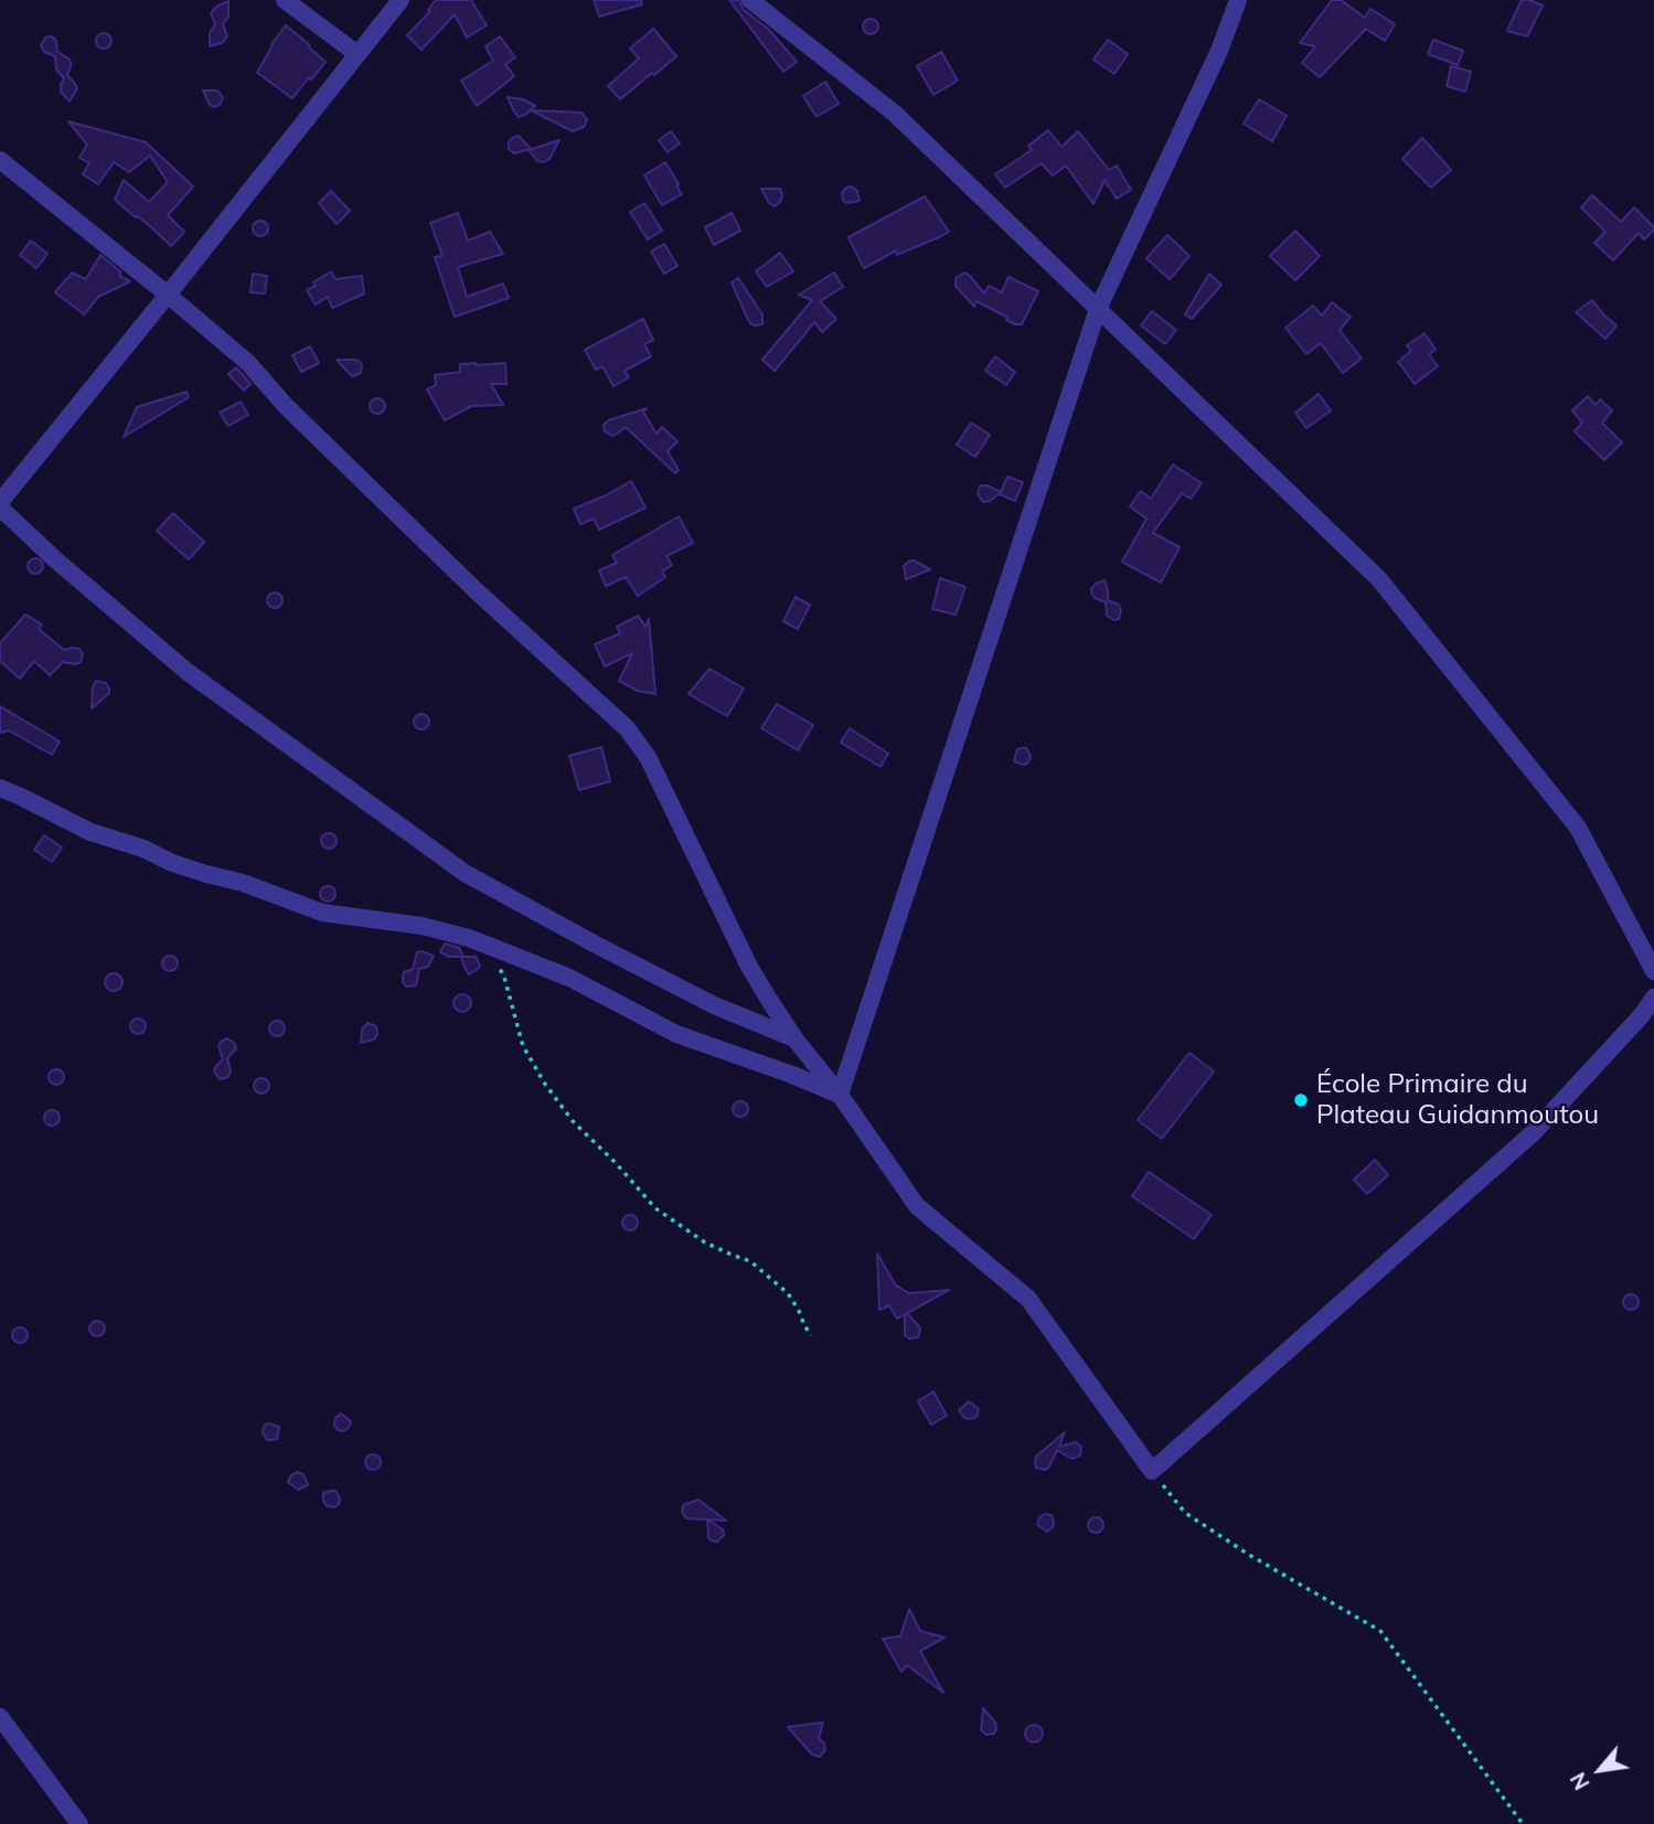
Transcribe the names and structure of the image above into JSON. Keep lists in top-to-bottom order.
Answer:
{
  "places": ["École Primaire du Plateau Guidanmoutou"],
  "north": "bottom left"
}
